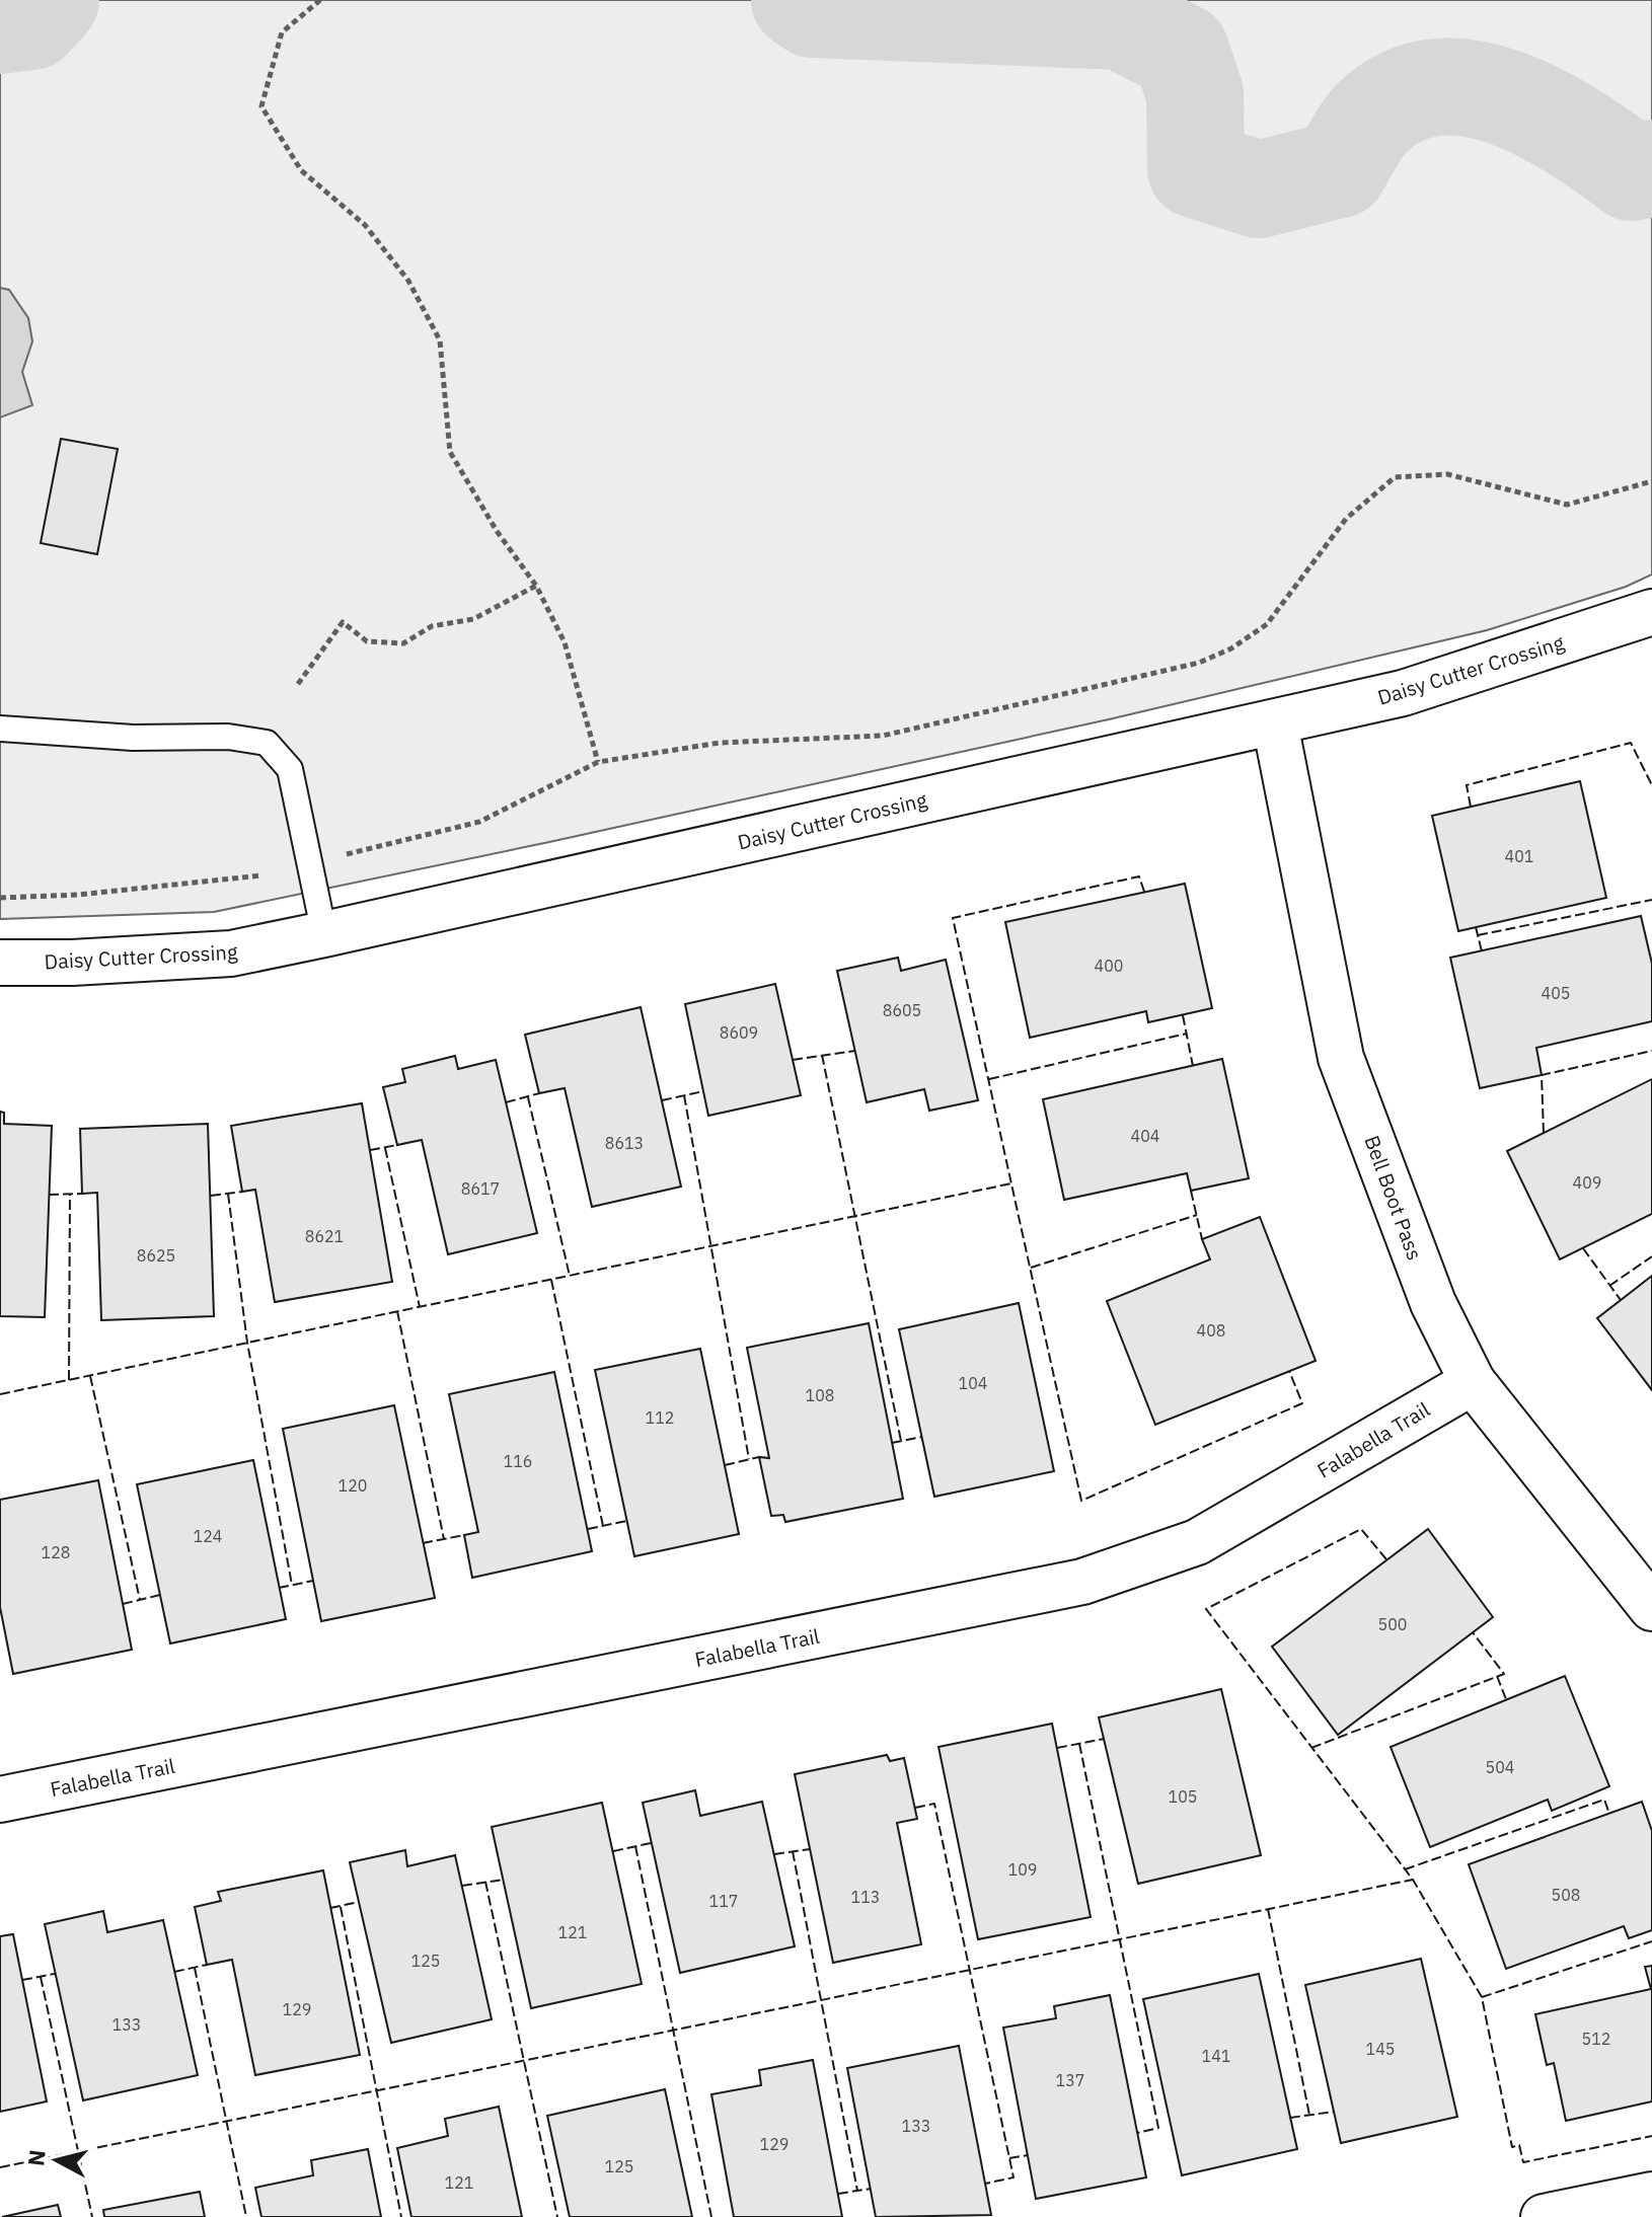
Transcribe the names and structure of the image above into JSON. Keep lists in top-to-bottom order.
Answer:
{
  "streets": {
    "street": ["Daisy Cutter Crossing", "Bell Boot Pass", "Falabella Trail"]
  },
  "crossings": [
    ["Daisy Cutter Crossing", "Bell Boot Pass"],
    ["Bell Boot Pass", "Falabella Trail"]
  ],
  "house_numbers": [
    "401",
    "400",
    "405",
    "8605",
    "8609",
    "404",
    "8613",
    "409",
    "8617",
    "8621",
    "8625",
    "408",
    "104",
    "108",
    "112",
    "116",
    "120",
    "124",
    "128",
    "500",
    "504",
    "105",
    "109",
    "508",
    "113",
    "117",
    "121",
    "125",
    "129",
    "133",
    "512",
    "145",
    "141",
    "137",
    "133",
    "129",
    "125",
    "121"
  ],
  "north": "left"
}
